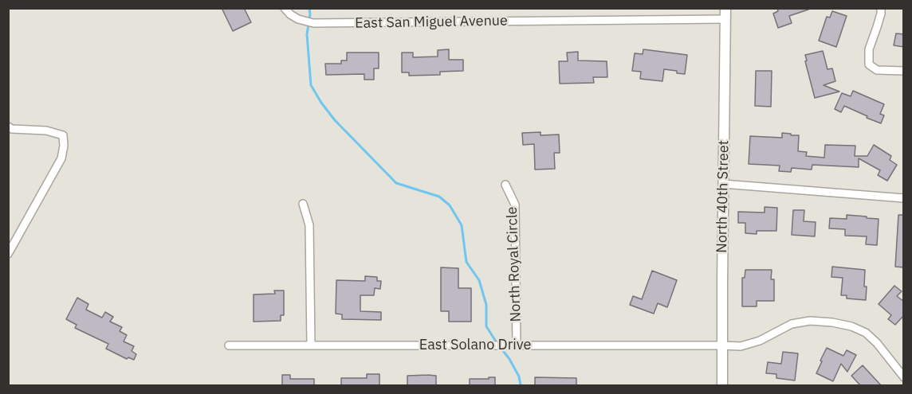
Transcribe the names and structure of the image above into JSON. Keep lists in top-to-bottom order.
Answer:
{
  "streets": {
    "street": [
      "East San Miguel Avenue",
      "North 40th Street",
      "North Royal Circle",
      "East Solano Drive"
    ]
  },
  "crossings": [
    ["East San Miguel Avenue", "North 40th Street"],
    ["North 40th Street", "East Solano Drive"],
    ["North Royal Circle", "East Solano Drive"]
  ]
}
